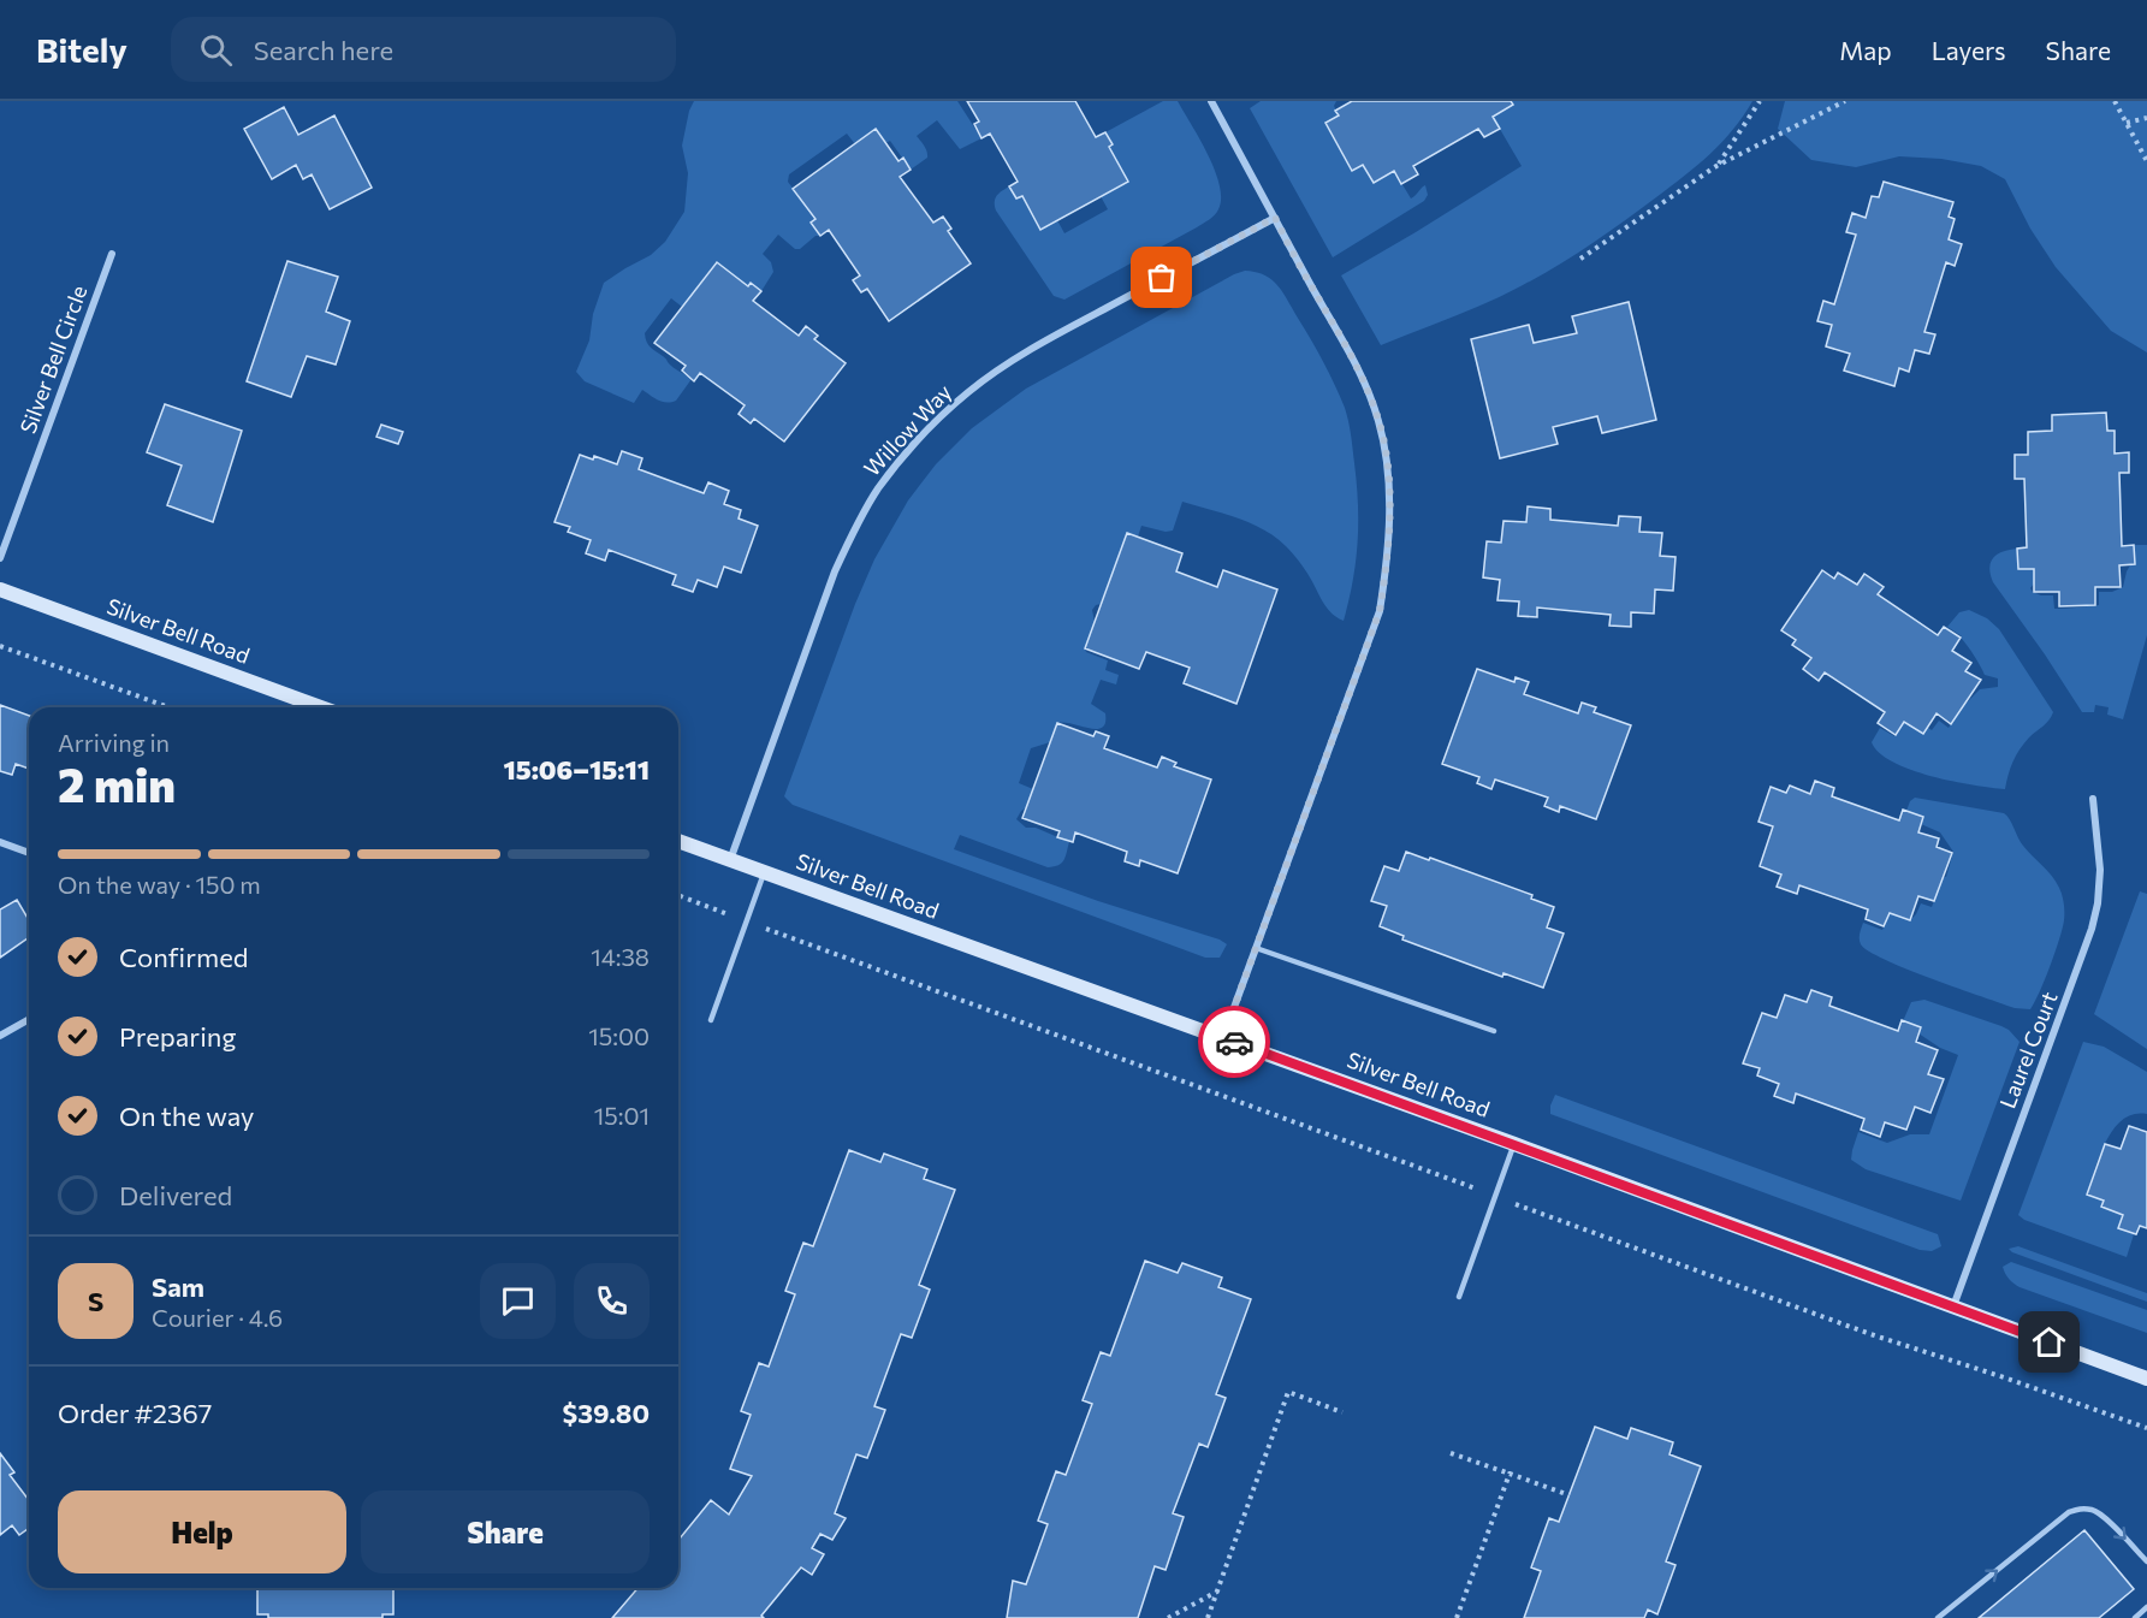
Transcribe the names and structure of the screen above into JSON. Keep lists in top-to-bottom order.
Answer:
{
  "streets": {
    "street": [
      "Silver Bell Circle",
      "Willow Way",
      "Silver Bell Road",
      "Laurel Court"
    ]
  },
  "crossings": [
    ["Willow Way", "Silver Bell Road"],
    ["Silver Bell Road", "Laurel Court"]
  ],
  "page": {
    "header": "Bitely",
    "search": "Search here",
    "nav": ["Map", "Layers", "Share"],
    "heading": ["2 min", "Arriving in", "15:06–15:11"],
    "panel": [
      "Sam",
      "Courier · 4.6",
      "Order #2367",
      "$39.80"
    ],
    "bar": "On the way · 150 m",
    "list": [
      ["Confirmed", "14:38"],
      ["Preparing", "15:00"],
      ["On the way", "15:01"],
      "Delivered"
    ],
    "round": "S",
    "buttons": ["Help", "Share"]
  }
}
